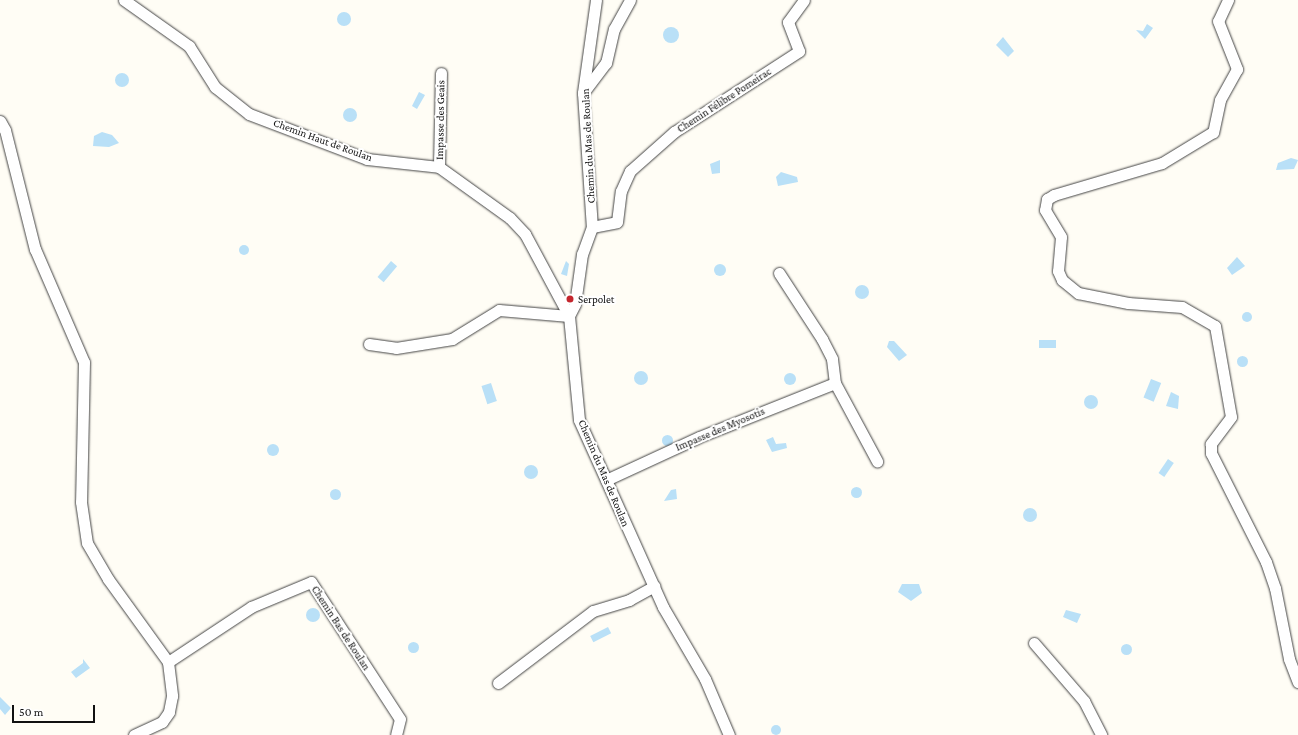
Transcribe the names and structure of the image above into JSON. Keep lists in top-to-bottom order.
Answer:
{
  "streets": {
    "street": [
      "Chemin Félibre Pomeirac",
      "Impasse des Geais",
      "Chemin Haut de Roulan",
      "Chemin du Mas de Roulan",
      "Impasse des Myosotis",
      "Chemin Bas de Roulan"
    ]
  },
  "crossings": [
    ["Chemin Félibre Pomeirac", "Chemin du Mas de Roulan"],
    ["Impasse des Geais", "Chemin Haut de Roulan"],
    ["Chemin Haut de Roulan", "Chemin du Mas de Roulan"],
    ["Chemin du Mas de Roulan", "Impasse des Myosotis"]
  ],
  "places": ["Serpolet"],
  "scale_bar": "50 m"
}
